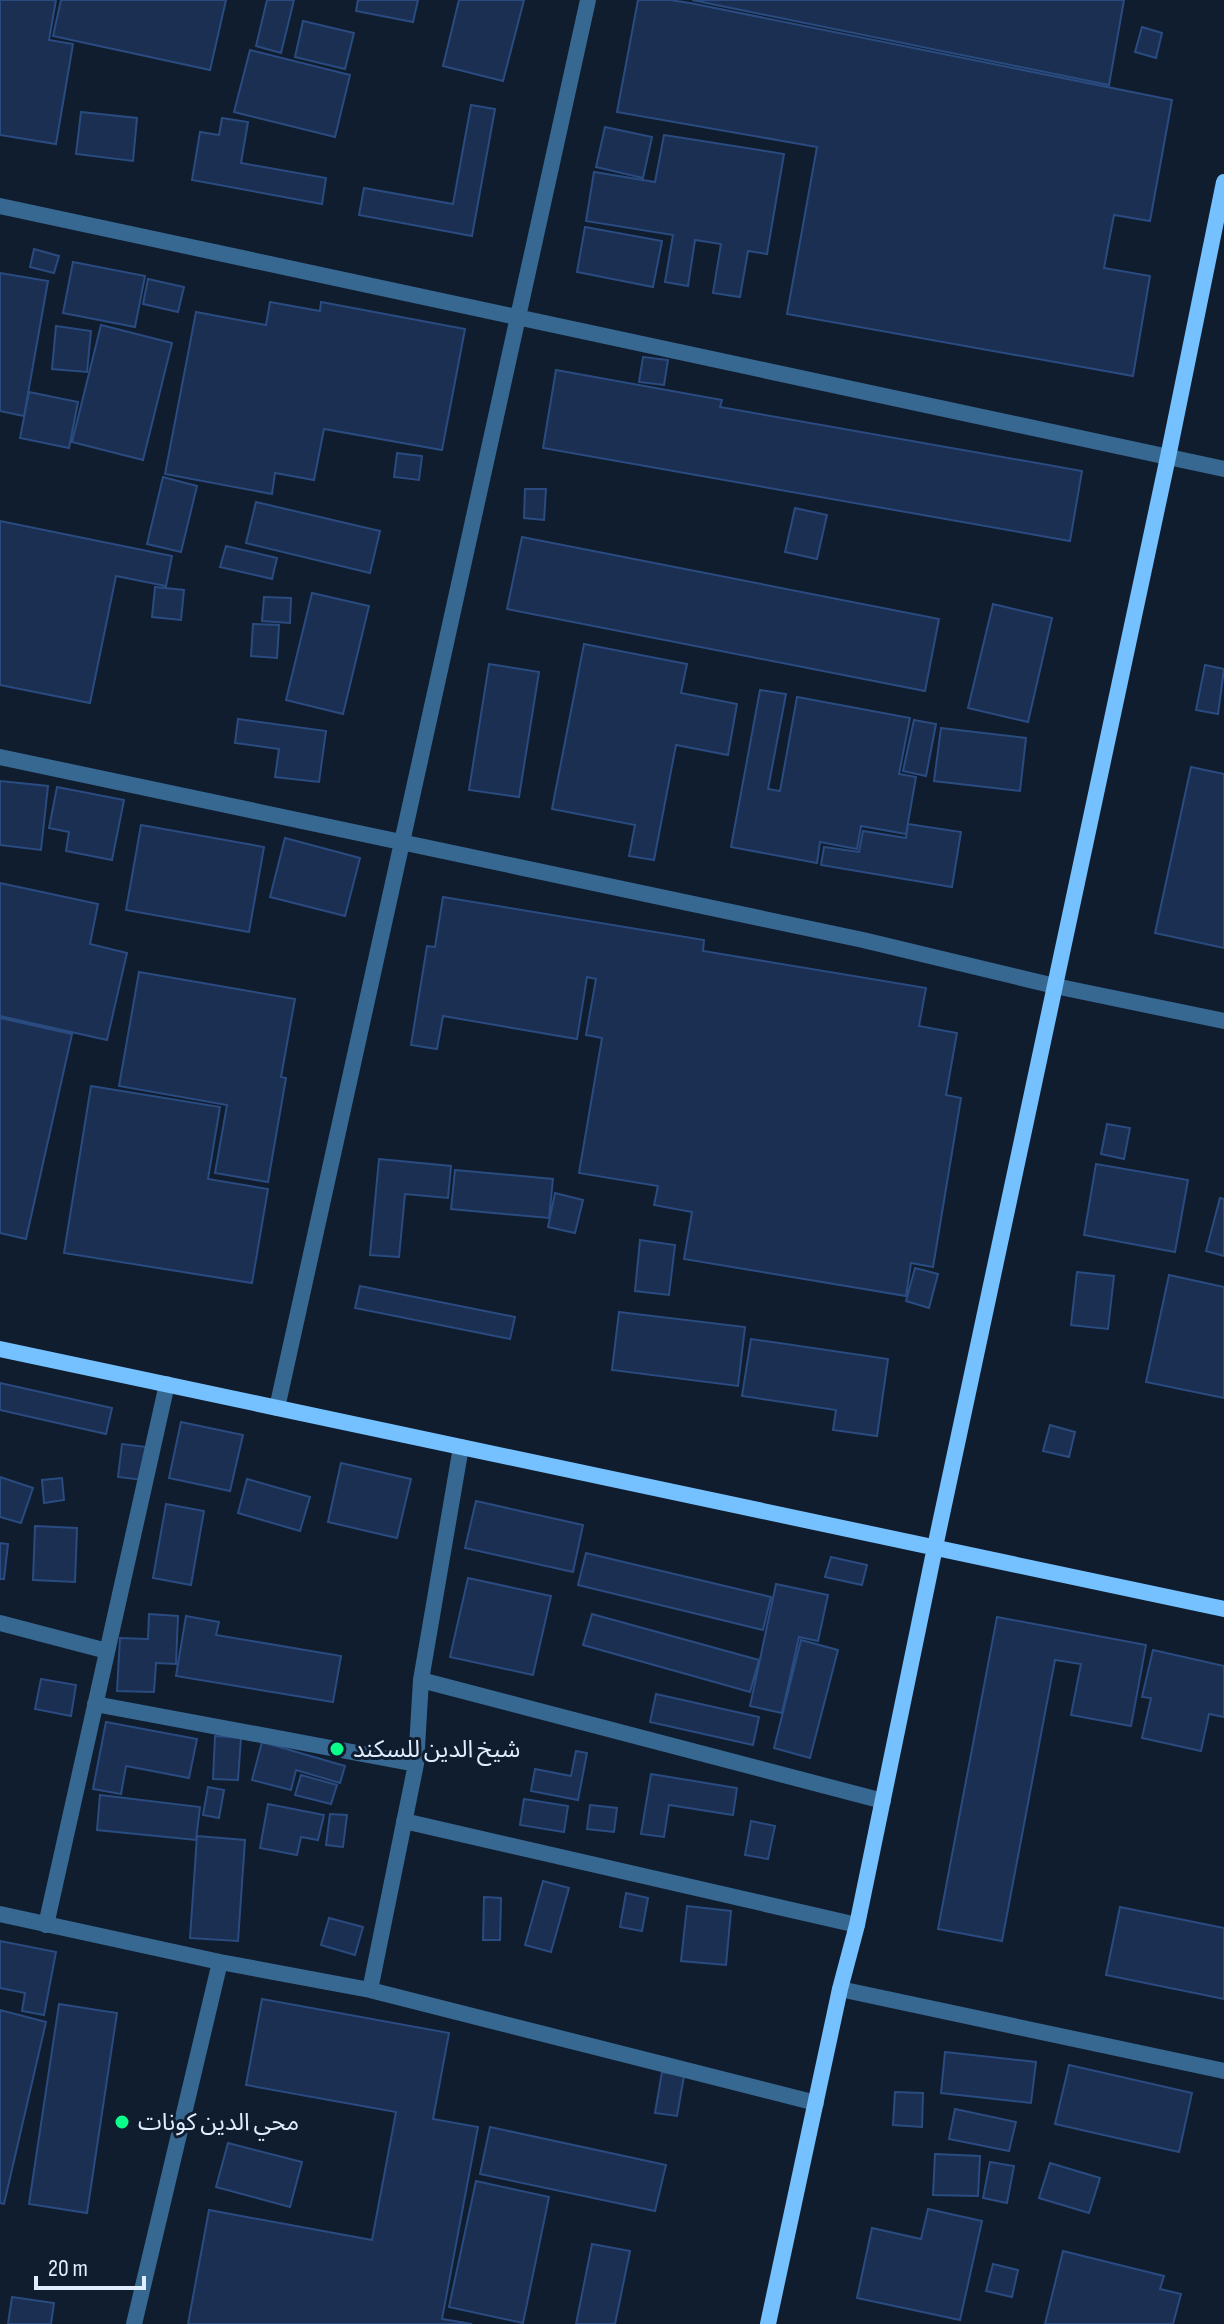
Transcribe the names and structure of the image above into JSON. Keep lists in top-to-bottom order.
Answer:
{
  "places": ["شيخ الدين للسكند", "محي الدين كونات"],
  "scale_bar": "20 m"
}
